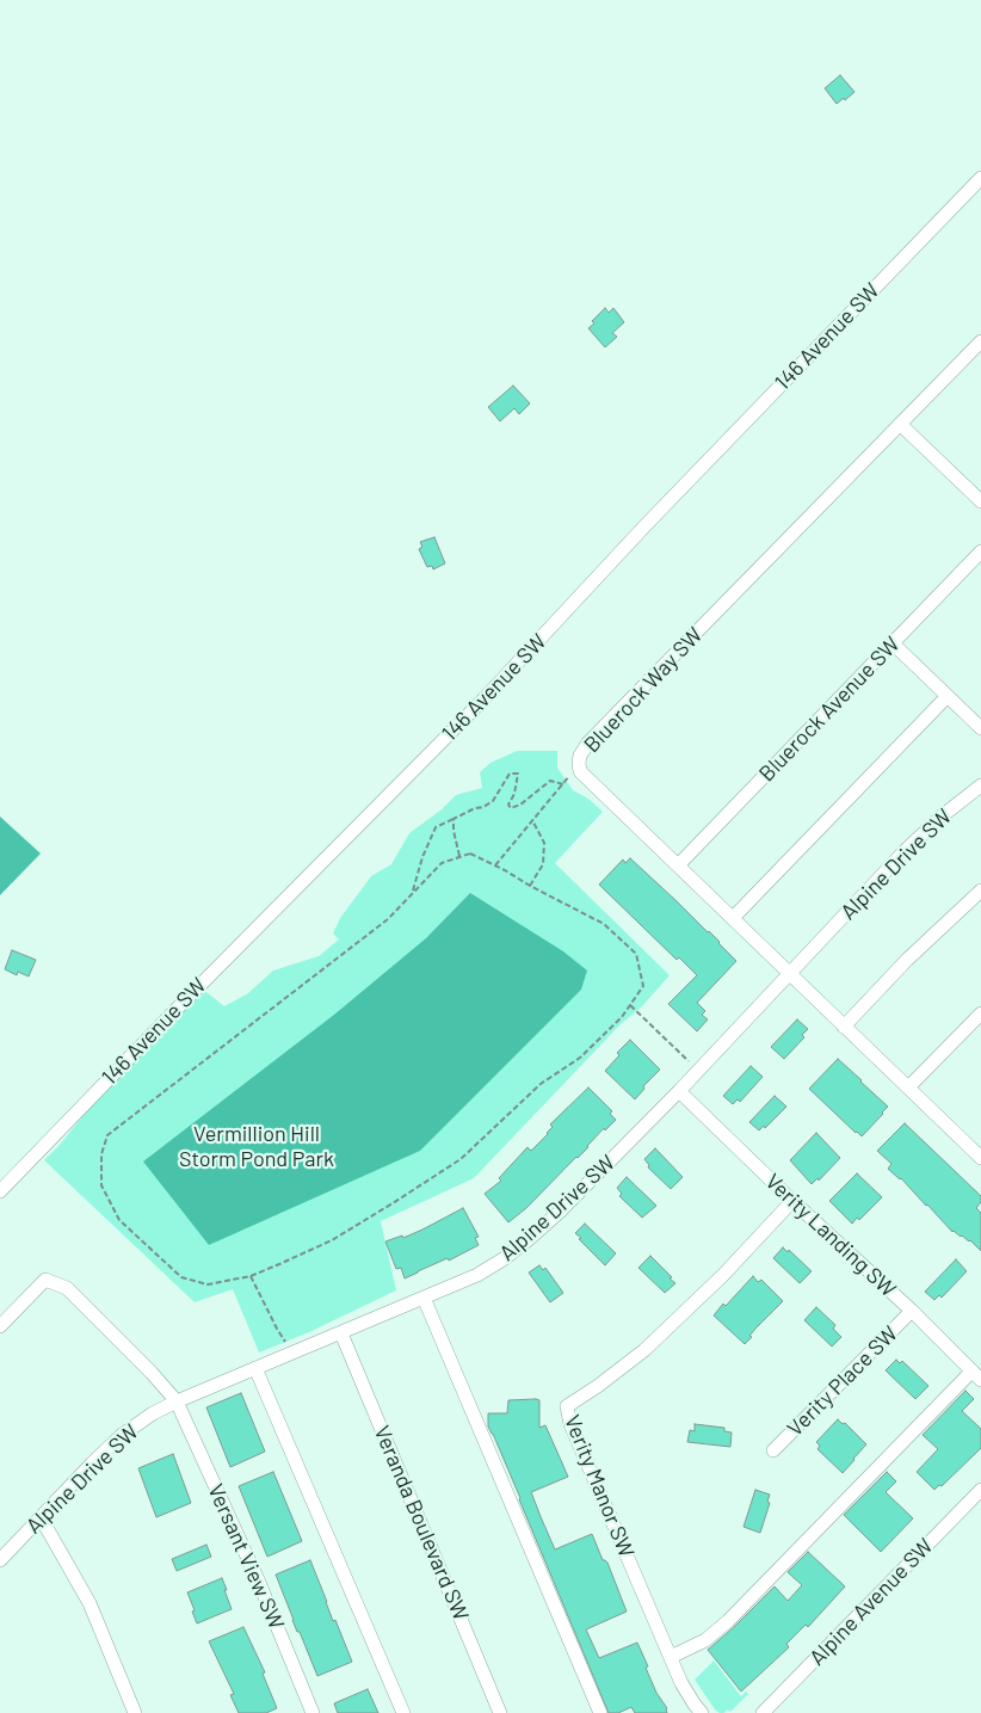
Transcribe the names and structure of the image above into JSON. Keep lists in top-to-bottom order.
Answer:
{
  "streets": {
    "street": [
      "146 Avenue SW",
      "Bluerock Way SW",
      "Bluerock Avenue SW",
      "Alpine Drive SW",
      "Verity Landing SW",
      "Verity Place SW",
      "Verity Manor SW",
      "Veranda Boulevard SW",
      "Versant View SW",
      "Alpine Avenue SW"
    ]
  },
  "crossings": [
    ["Bluerock Way SW", "Bluerock Avenue SW"],
    ["Bluerock Way SW", "Alpine Drive SW"],
    ["Alpine Drive SW", "Verity Landing SW"],
    ["Alpine Drive SW", "Veranda Boulevard SW"],
    ["Alpine Drive SW", "Versant View SW"],
    ["Verity Landing SW", "Verity Place SW"],
    ["Verity Landing SW", "Verity Manor SW"]
  ],
  "parks": ["Vermillion Hill Storm Pond Park"]
}
